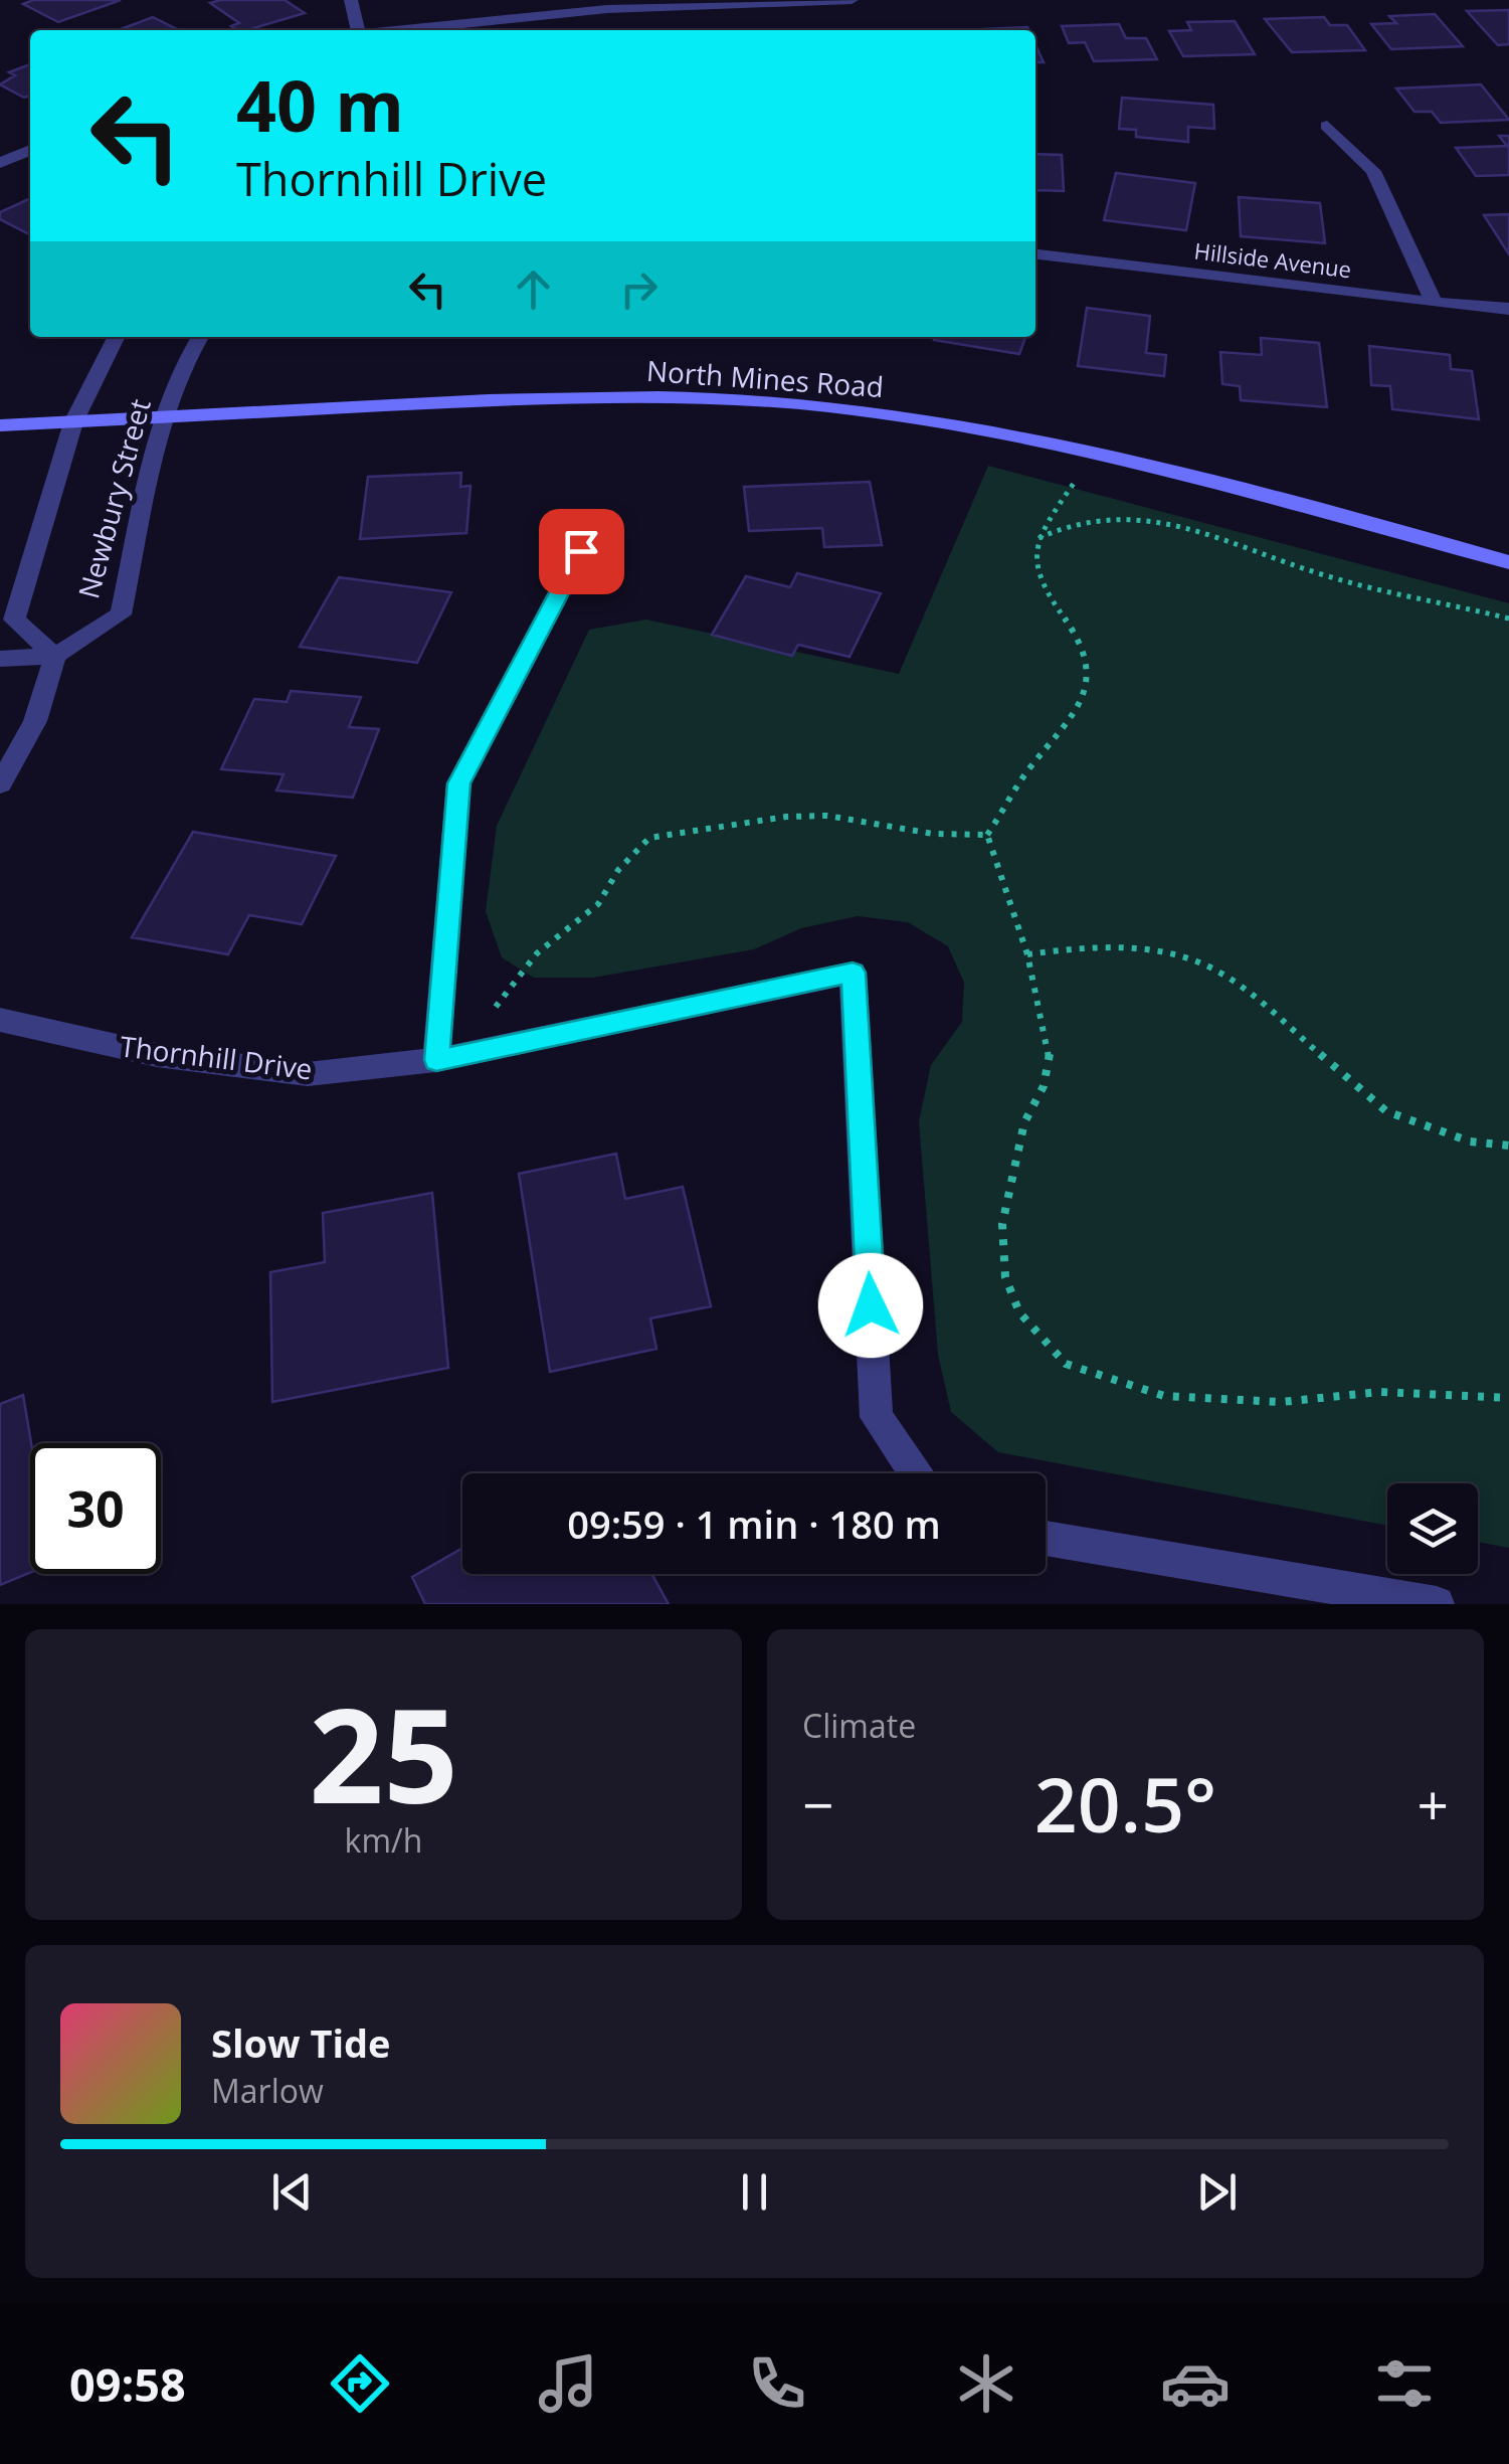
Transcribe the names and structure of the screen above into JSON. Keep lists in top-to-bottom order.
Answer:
{
  "streets": {
    "main road": ["North Mines Road"],
    "street": ["Hillside Avenue", "Newbury Street", "Thornhill Drive"]
  },
  "crossings": [
    ["North Mines Road", "Newbury Street"]
  ],
  "page": {
    "turn": ["40 m", "Thornhill Drive"],
    "limit": "30",
    "trip": "09:59 · 1 min · 180 m",
    "tile": [
      ["25", "km/h"],
      "Climate"
    ],
    "heat": ["−", "20.5°", "+"],
    "song": ["Slow Tide", "Marlow"],
    "tabs": "09:58"
  }
}
